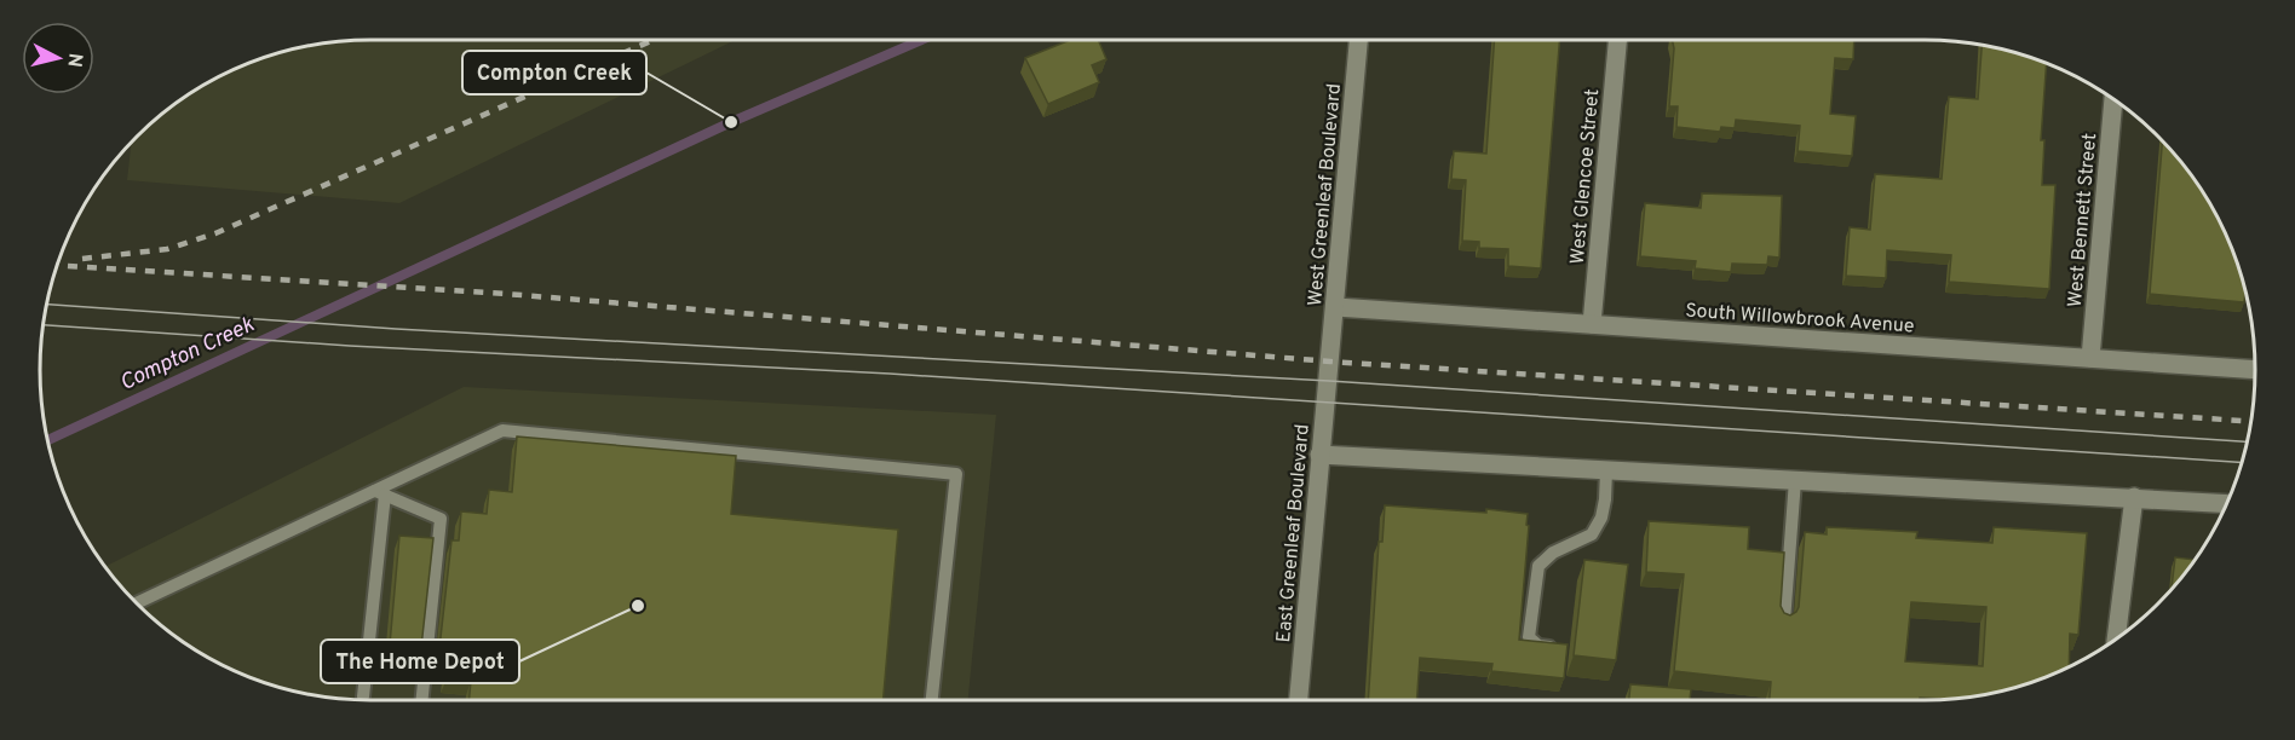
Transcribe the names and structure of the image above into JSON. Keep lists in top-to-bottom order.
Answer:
{
  "streets": {
    "street": [
      "West Glencoe Street",
      "West Greenleaf Boulevard",
      "West Bennett Street",
      "South Willowbrook Avenue",
      "East Greenleaf Boulevard"
    ]
  },
  "crossings": [
    ["West Glencoe Street", "South Willowbrook Avenue"],
    ["West Greenleaf Boulevard", "South Willowbrook Avenue"],
    ["West Greenleaf Boulevard", "East Greenleaf Boulevard"],
    ["West Bennett Street", "South Willowbrook Avenue"]
  ],
  "water": ["Compton Creek"],
  "places": ["Compton Creek", "The Home Depot"],
  "north": "right"
}
